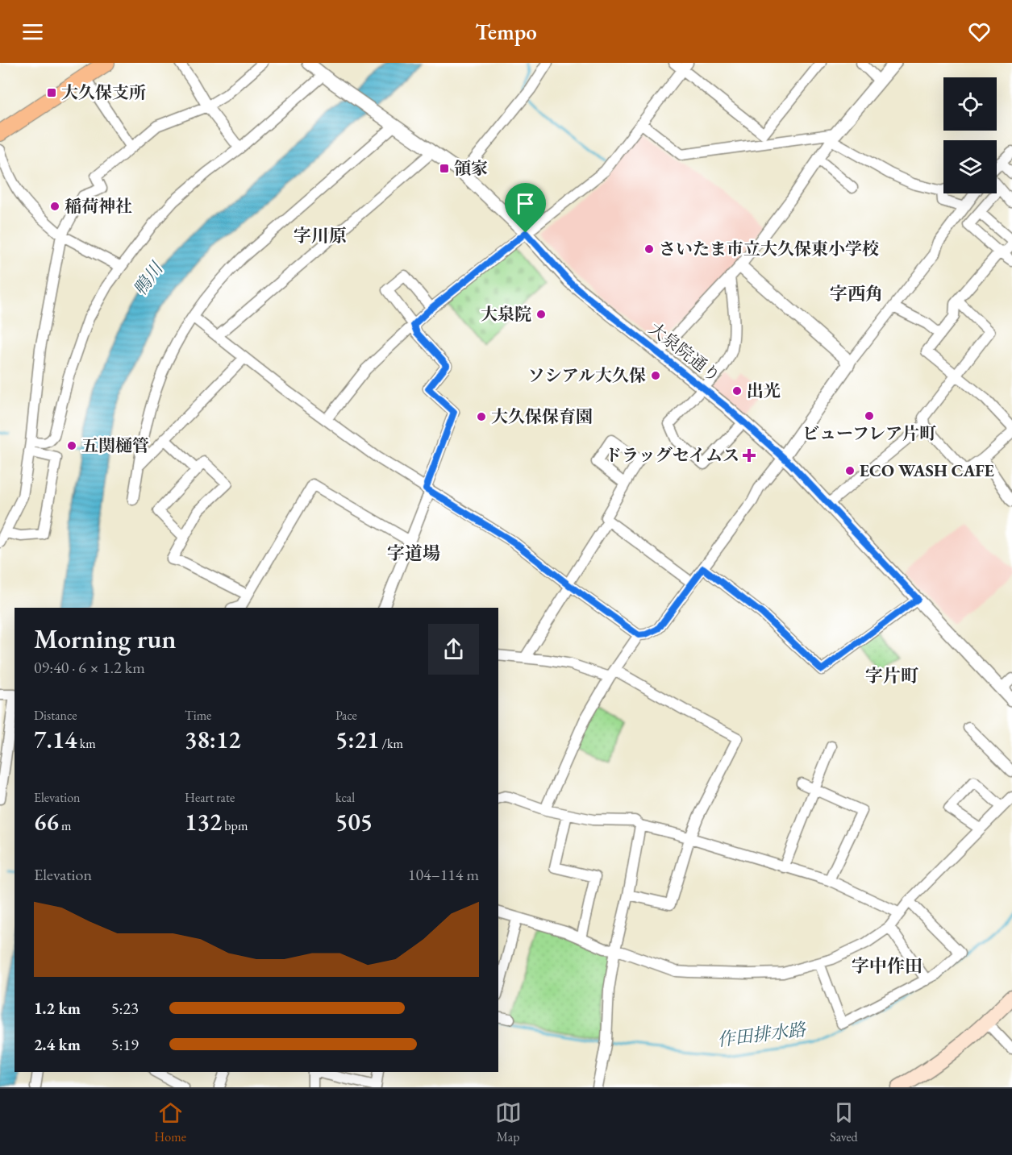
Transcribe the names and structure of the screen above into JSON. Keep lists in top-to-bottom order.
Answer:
{
  "streets": {
    "street": ["大泉院通り"]
  },
  "districts": [
    "字川原",
    "字西角",
    "字道場",
    "字片町",
    "字中作田"
  ],
  "water": ["鴨川", "作田排水路"],
  "places": {
    "transit": ["大久保支所", "領家"],
    "other": [
      "稲荷神社",
      "さいたま市立大久保東小学校",
      "大泉院",
      "ソシアル大久保",
      "出光",
      "ビューフレア片町",
      "大久保保育園",
      "五関樋管",
      "ECO WASH CAFE"
    ],
    "health": ["ドラッグセイムス"]
  },
  "page": {
    "header": "Tempo",
    "heading": ["Morning run", "09:40 · 6 × 1.2 km"],
    "stats": [
      ["Distance", "7.14 km"],
      ["Time", "38:12"],
      ["Pace", "5:21 /km"],
      ["Elevation", "66 m"],
      ["Heart rate", "132 bpm"],
      ["kcal", "505"]
    ],
    "chart": ["Elevation", "104–114 m"],
    "list": [
      {
        "name": "1.2 km",
        "note": "5:23"
      },
      {
        "name": "2.4 km",
        "note": "5:19"
      }
    ],
    "tabs": ["Home", "Map", "Saved"]
  }
}
